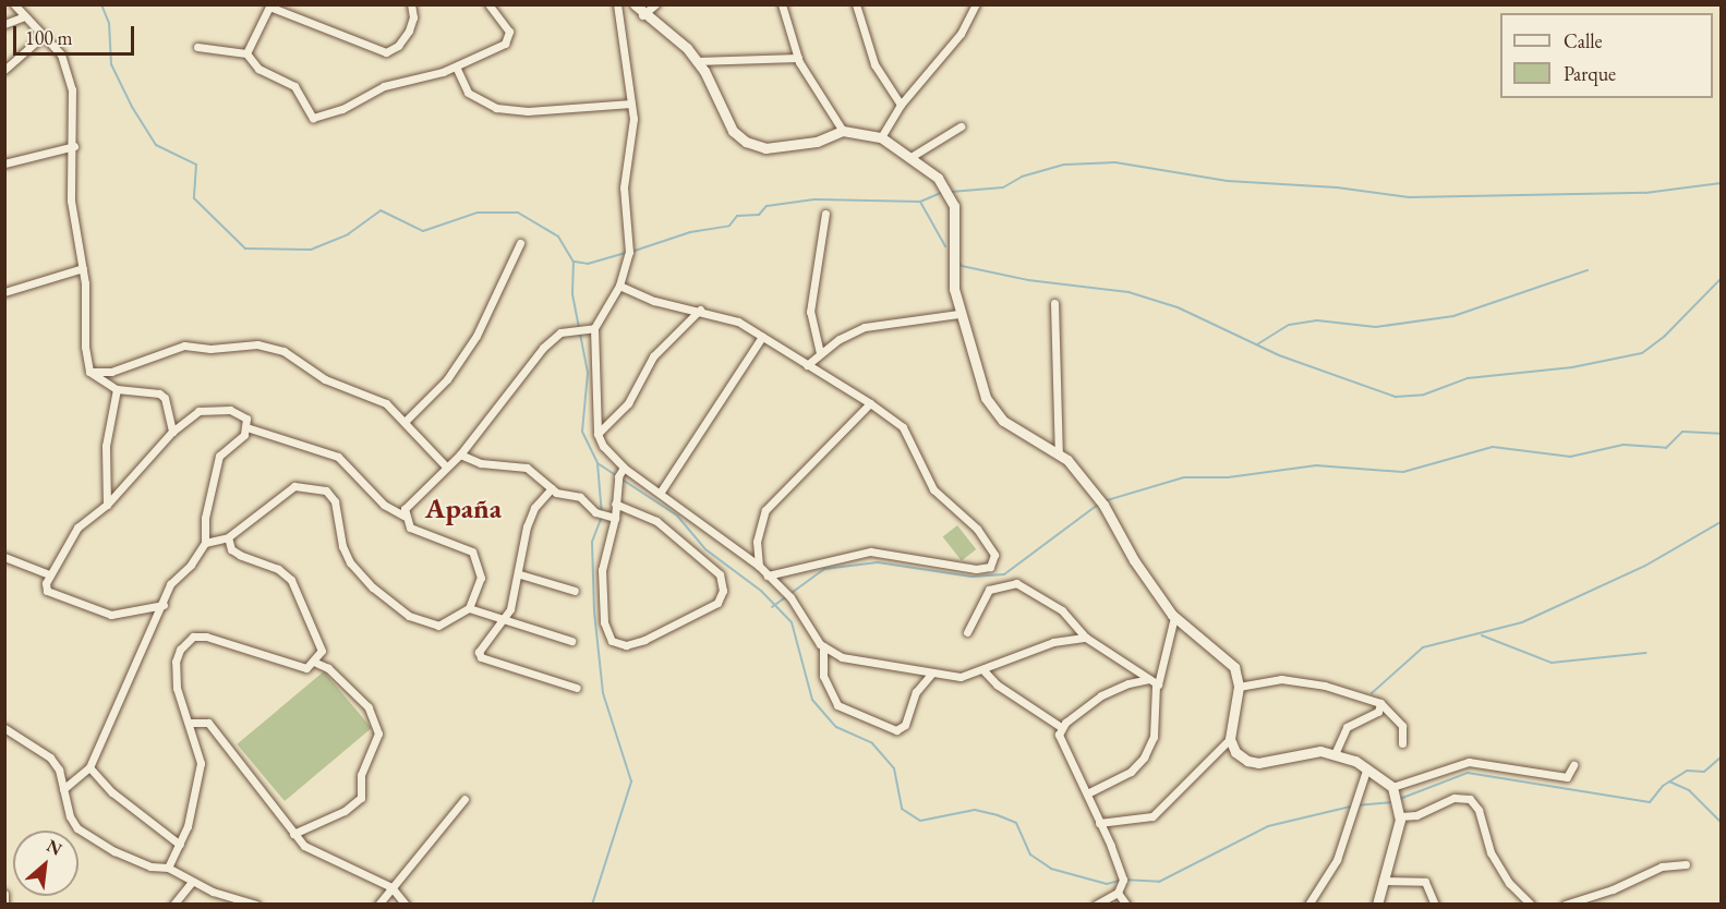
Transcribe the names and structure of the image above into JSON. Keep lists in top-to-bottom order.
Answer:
{
  "districts": ["Apaña"],
  "legend": ["Calle", "Parque"],
  "scale_bar": "100 m",
  "north": "top right"
}
